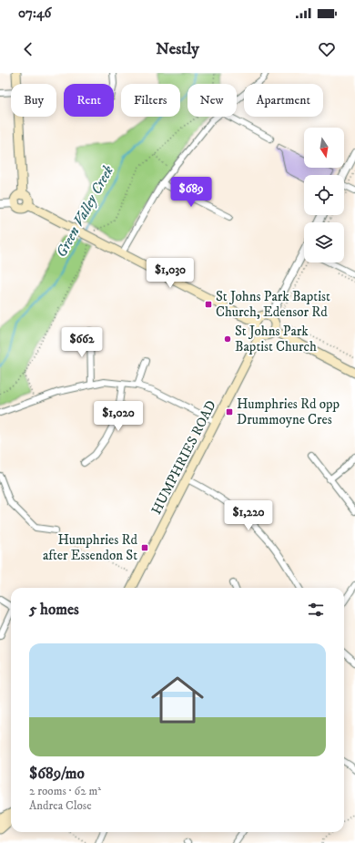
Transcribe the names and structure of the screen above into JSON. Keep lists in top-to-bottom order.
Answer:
{
  "streets": {
    "main road": ["HUMPHRIES ROAD"]
  },
  "water": ["Green Valley Creek"],
  "places": {
    "transit": ["St Johns Park Baptist Church, Edensor Rd", "Humphries Rd opp Drummoyne Cres", "Humphries Rd after Essendon St"],
    "other": ["St Johns Park Baptist Church"]
  },
  "north": "bottom",
  "page": {
    "status": "07:46",
    "header": "Nestly",
    "chip": [
      "Buy",
      "Rent",
      "Filters",
      "New",
      "Apartment"
    ],
    "price": [
      "$689",
      "$1,030",
      "$662",
      "$1,020",
      "$1,220"
    ],
    "heading": "5 homes",
    "list": [
      {
        "name": "$689/mo",
        "note": "2 rooms · 62 m² · Andrea Close"
      }
    ]
  }
}
